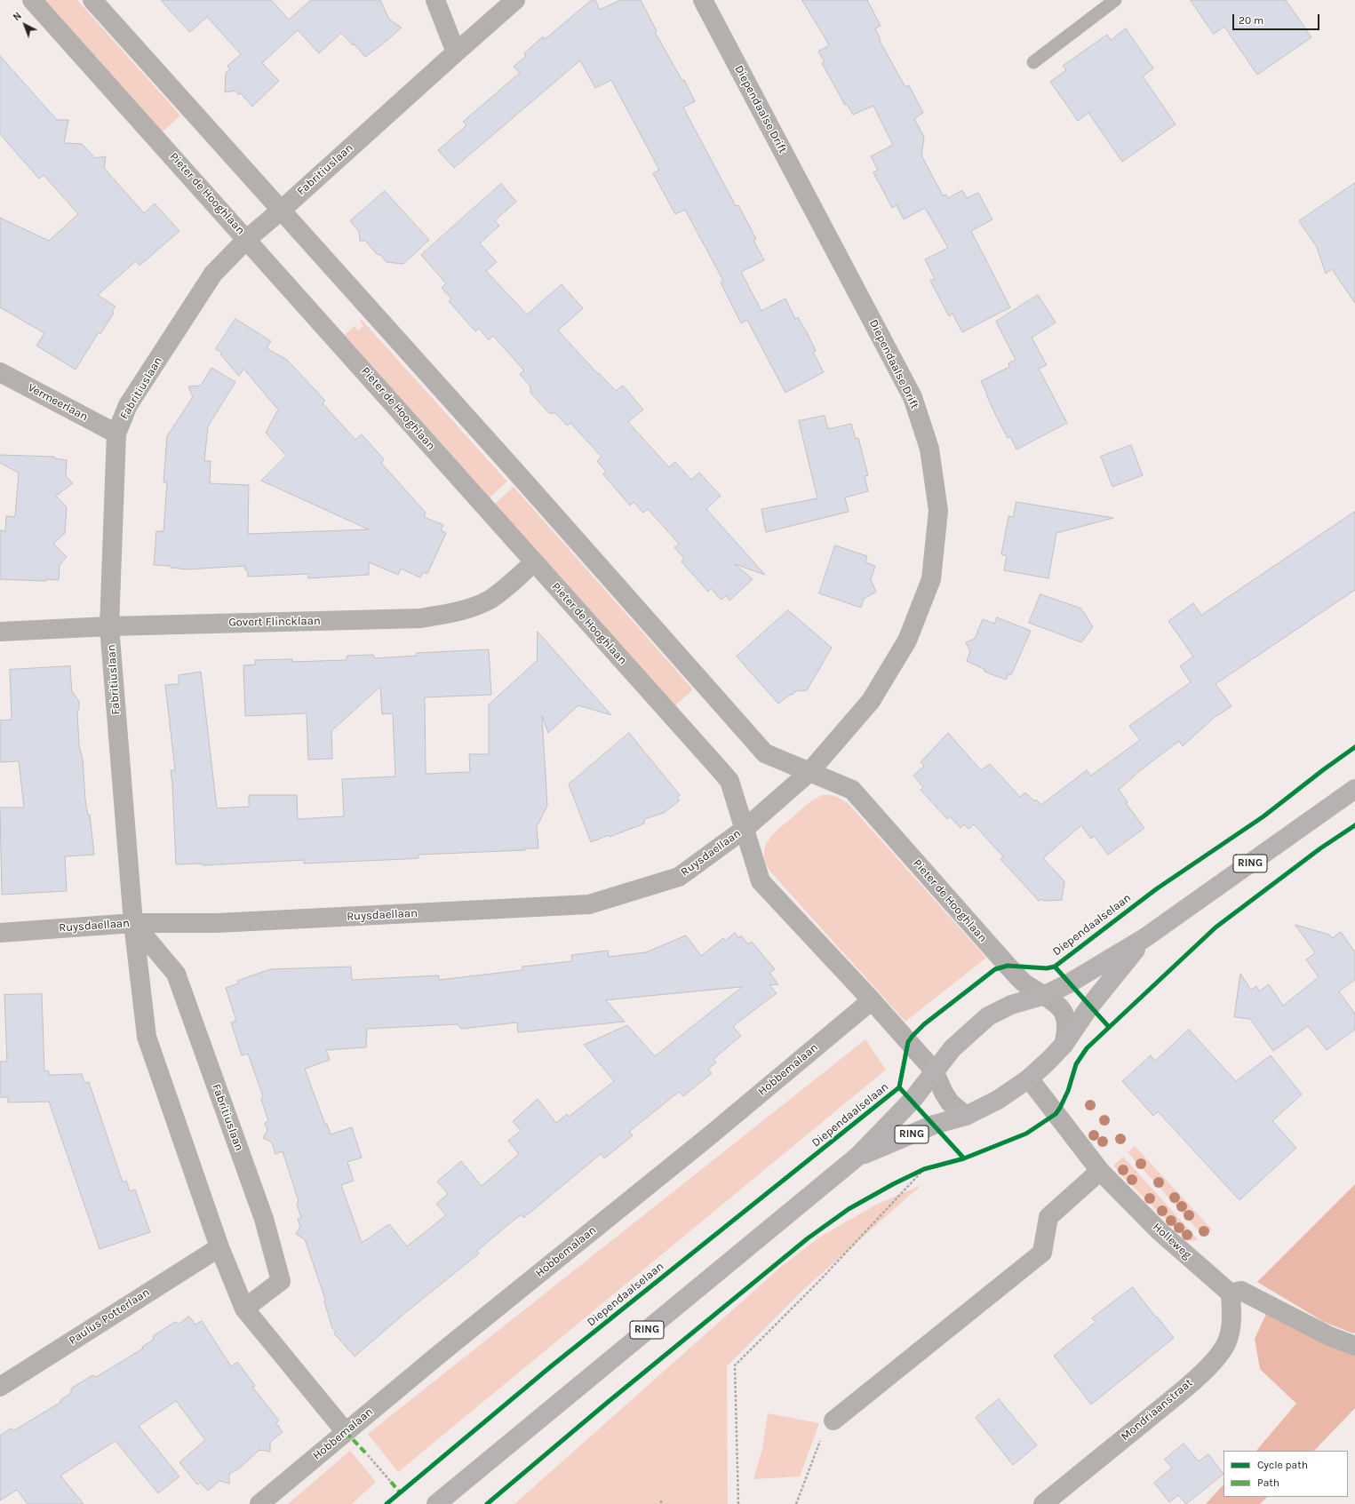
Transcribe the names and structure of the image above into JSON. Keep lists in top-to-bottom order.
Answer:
{
  "streets": {
    "main road": ["RING"],
    "street": [
      "Diependaalse Drift",
      "Fabritiuslaan",
      "Pieter de Hooghlaan",
      "Vermeerlaan",
      "Govert Flincklaan",
      "Ruysdaellaan",
      "Hobbemalaan",
      "Holleweg",
      "Paulus Potterlaan",
      "Mondriaanstraat"
    ],
    "cycle path": ["Diependaalselaan"]
  },
  "crossings": [
    ["Diependaalse Drift", "Pieter de Hooghlaan"],
    ["Fabritiuslaan", "Pieter de Hooghlaan"],
    ["Fabritiuslaan", "Vermeerlaan"],
    ["Fabritiuslaan", "Govert Flincklaan"],
    ["Fabritiuslaan", "Ruysdaellaan"],
    ["Fabritiuslaan", "Hobbemalaan"],
    ["Fabritiuslaan", "Paulus Potterlaan"],
    ["Pieter de Hooghlaan", "Govert Flincklaan"],
    ["Pieter de Hooghlaan", "Ruysdaellaan"],
    ["Pieter de Hooghlaan", "RING"],
    ["Pieter de Hooghlaan", "Hobbemalaan"],
    ["RING", "Holleweg"],
    ["Holleweg", "Mondriaanstraat"]
  ],
  "legend": ["Cycle path", "Path"],
  "scale_bar": "20 m",
  "north": "top left"
}
